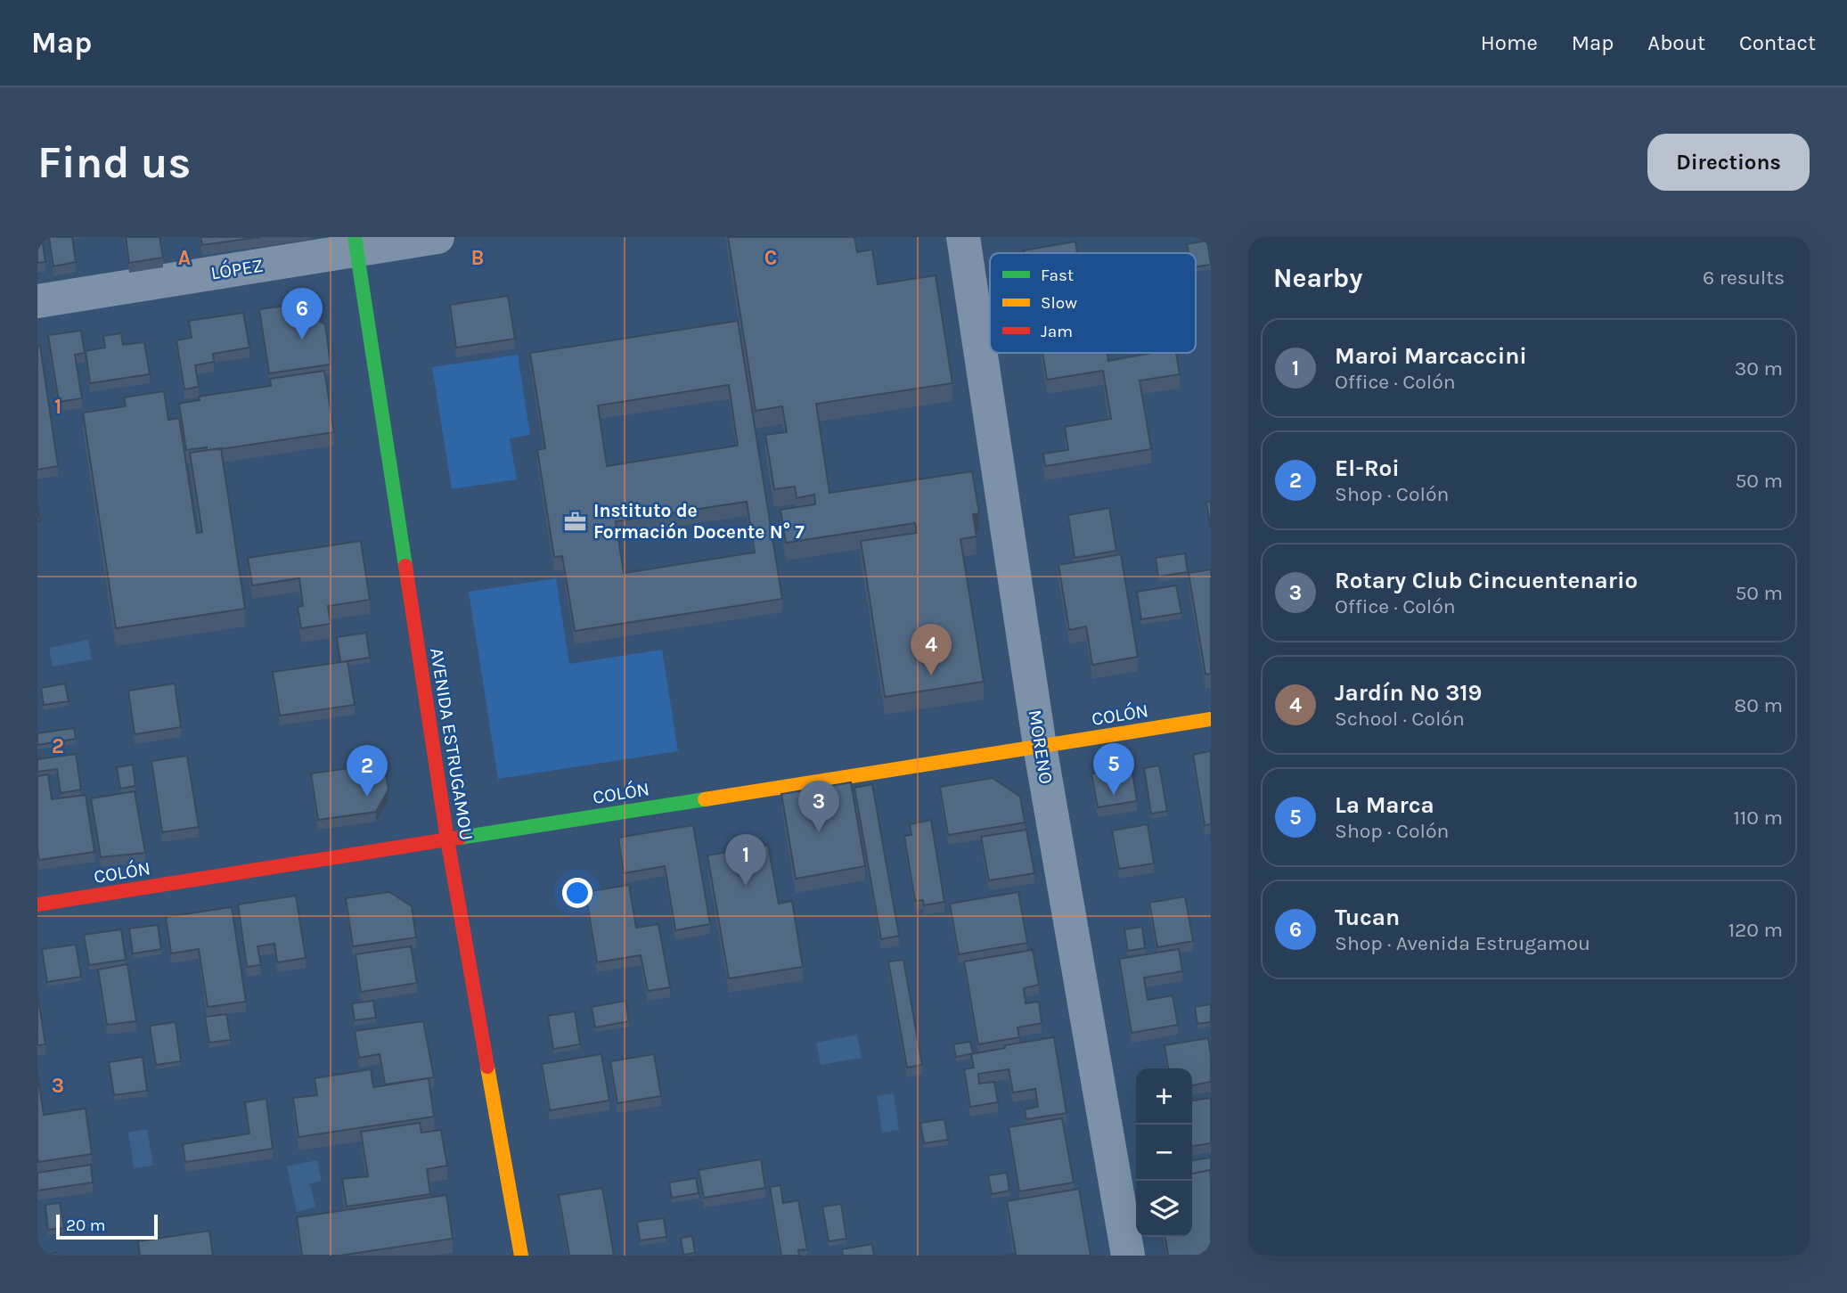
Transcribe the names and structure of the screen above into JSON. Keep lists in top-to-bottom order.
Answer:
{
  "streets": {
    "street": [
      "LÓPEZ",
      "COLÓN",
      "AVENIDA ESTRUGAMOU",
      "MORENO"
    ]
  },
  "crossings": [
    ["LÓPEZ", "AVENIDA ESTRUGAMOU"],
    ["COLÓN", "AVENIDA ESTRUGAMOU"],
    ["COLÓN", "MORENO"]
  ],
  "places": {
    "office": ["Instituto de Formación Docente N° 7"]
  },
  "legend": ["Fast", "Slow", "Jam"],
  "scale_bar": "20 m",
  "page": {
    "header": "Map",
    "nav": [
      "Home",
      "Map",
      "About",
      "Contact"
    ],
    "buttons": "Directions",
    "title": "Find us",
    "heading": ["Nearby", "6 results"],
    "pins": [
      "6",
      "4",
      "5",
      "2",
      "3",
      "1"
    ],
    "list": [
      {
        "mark": "1",
        "name": "Maroi Marcaccini",
        "note": "Office · Colón",
        "value": "30 m"
      },
      {
        "mark": "2",
        "name": "El-Roi",
        "note": "Shop · Colón",
        "value": "50 m"
      },
      {
        "mark": "3",
        "name": "Rotary Club Cincuentenario",
        "note": "Office · Colón",
        "value": "50 m"
      },
      {
        "mark": "4",
        "name": "Jardín Nº 319",
        "note": "School · Colón",
        "value": "80 m"
      },
      {
        "mark": "5",
        "name": "La Marca",
        "note": "Shop · Colón",
        "value": "110 m"
      },
      {
        "mark": "6",
        "name": "Tucan",
        "note": "Shop · Avenida Estrugamou",
        "value": "120 m"
      }
    ],
    "map_buttons": ["+", "−"],
    "scale": "20 m"
  },
  "grid": {
    "columns": ["A", "B", "C"],
    "rows": ["1", "2", "3"]
  }
}
